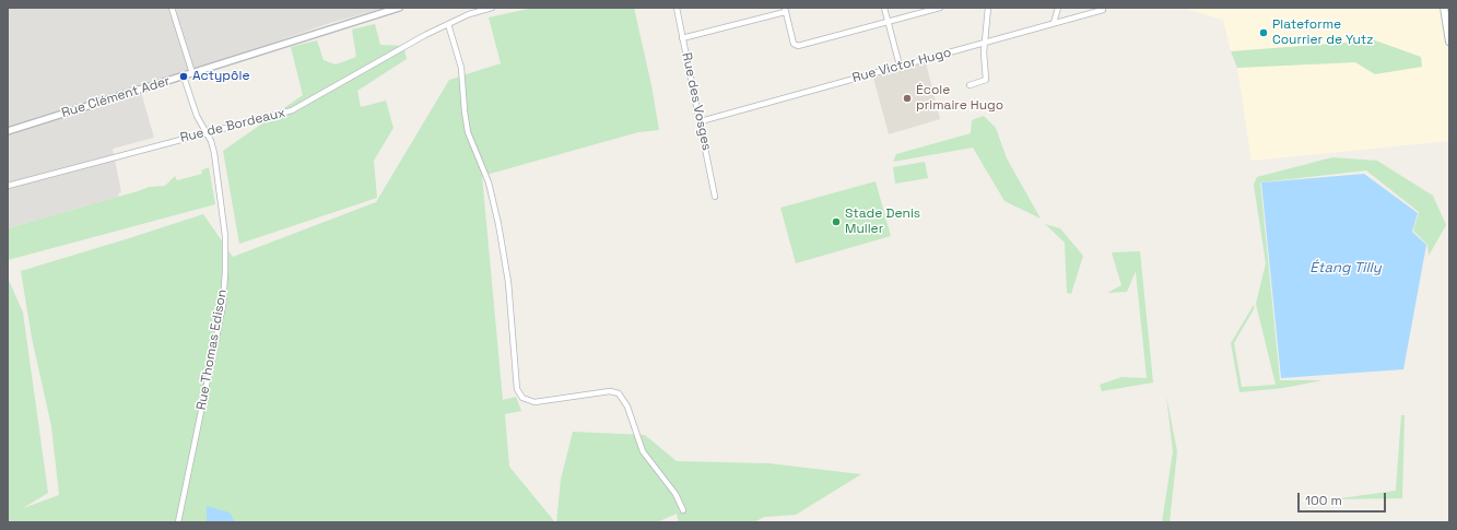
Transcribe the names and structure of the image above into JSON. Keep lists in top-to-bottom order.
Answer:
{
  "streets": {
    "street": [
      "Rue Victor Hugo",
      "Rue Clément Ader",
      "Rue des Vosges",
      "Rue de Bordeaux",
      "Rue Thomas Edison"
    ]
  },
  "crossings": [
    ["Rue Victor Hugo", "Rue des Vosges"],
    ["Rue Clément Ader", "Rue Thomas Edison"],
    ["Rue de Bordeaux", "Rue Thomas Edison"]
  ],
  "water": ["Étang Tilly"],
  "places": [
    "Plateforme Courrier de Yutz",
    "Actypôle",
    "École primaire Hugo",
    "Stade Denis Muller"
  ],
  "scale_bar": "100 m"
}
